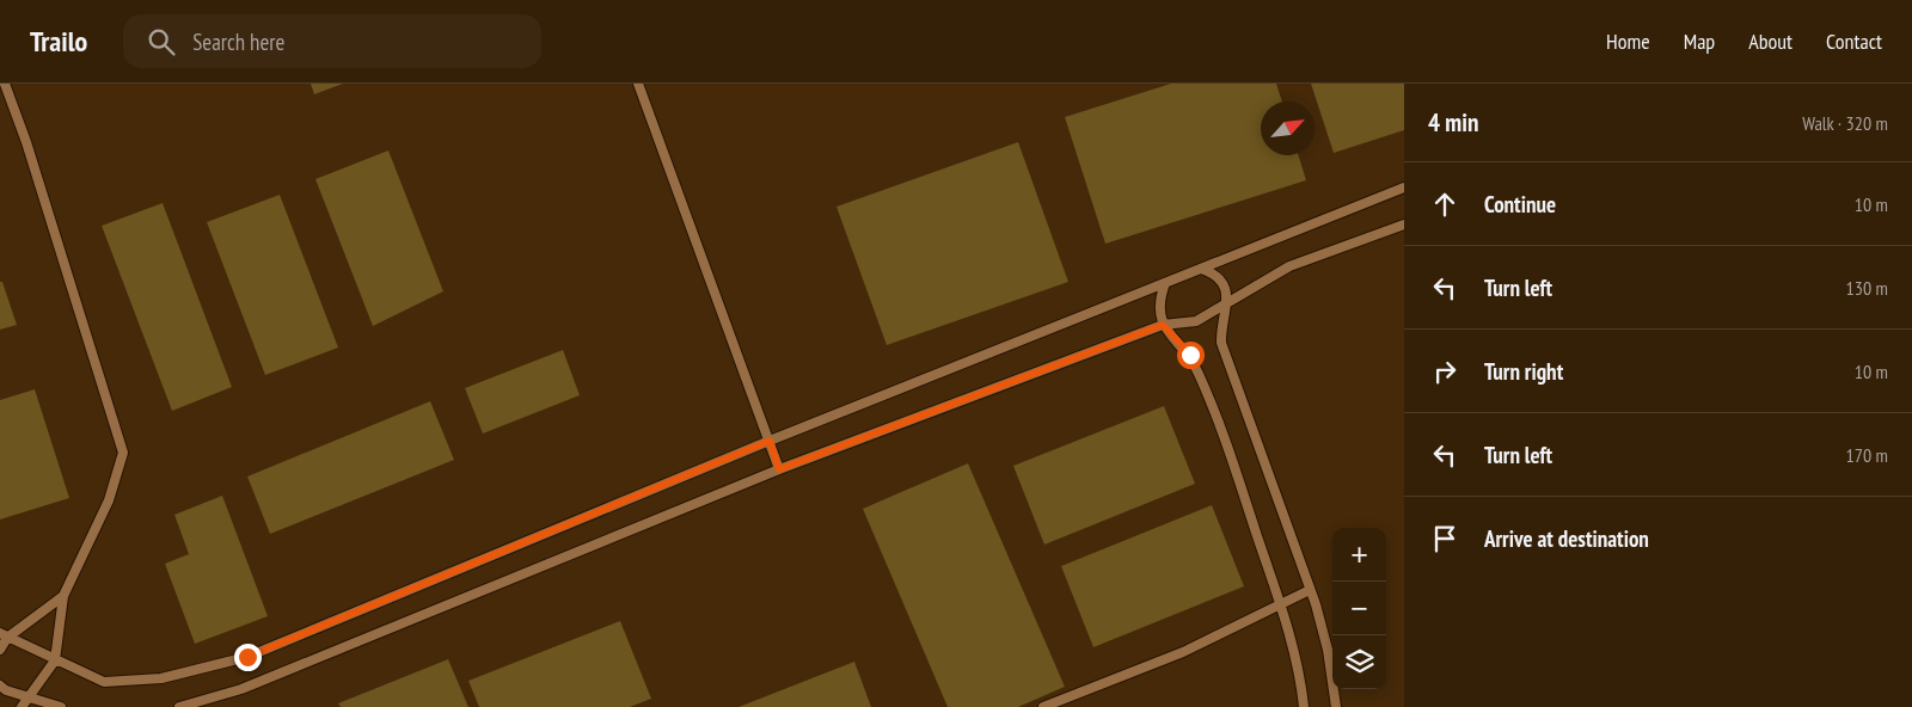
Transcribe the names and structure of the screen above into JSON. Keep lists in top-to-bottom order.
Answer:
{
  "north": "top right",
  "page": {
    "header": "Trailo",
    "search": "Search here",
    "nav": [
      "Home",
      "Map",
      "About",
      "Contact"
    ],
    "heading": ["4 min", "Walk · 320 m"],
    "list": [
      ["Continue", "10 m"],
      ["Turn left", "130 m"],
      ["Turn right", "10 m"],
      ["Turn left", "170 m"],
      "Arrive at destination"
    ],
    "map_buttons": ["+", "−"]
  }
}
